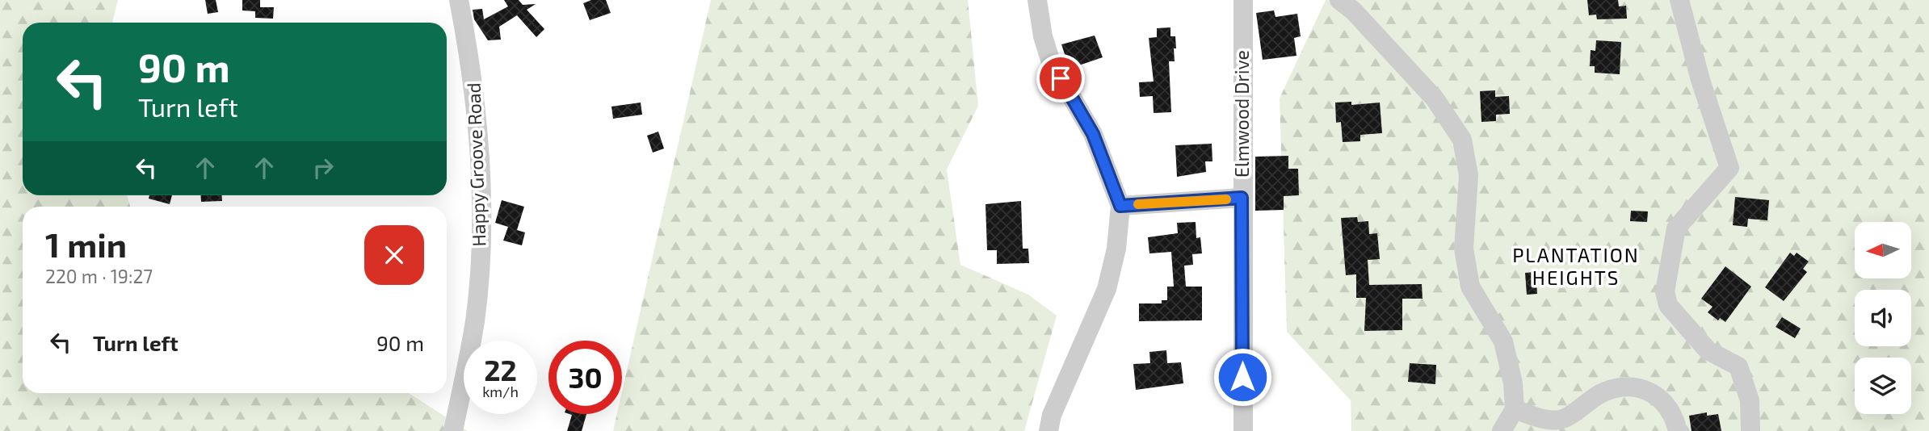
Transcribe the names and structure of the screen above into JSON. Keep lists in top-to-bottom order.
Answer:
{
  "streets": {
    "street": ["Elmwood Drive", "Happy Groove Road"]
  },
  "districts": ["PLANTATION HEIGHTS"],
  "north": "left",
  "page": {
    "turn": ["90 m", "Turn left"],
    "heading": ["1 min", "220 m · 19:27"],
    "list": [
      {
        "name": "Turn left",
        "value": "90 m"
      }
    ],
    "speed": "22 km/h",
    "limit": "30"
  }
}
